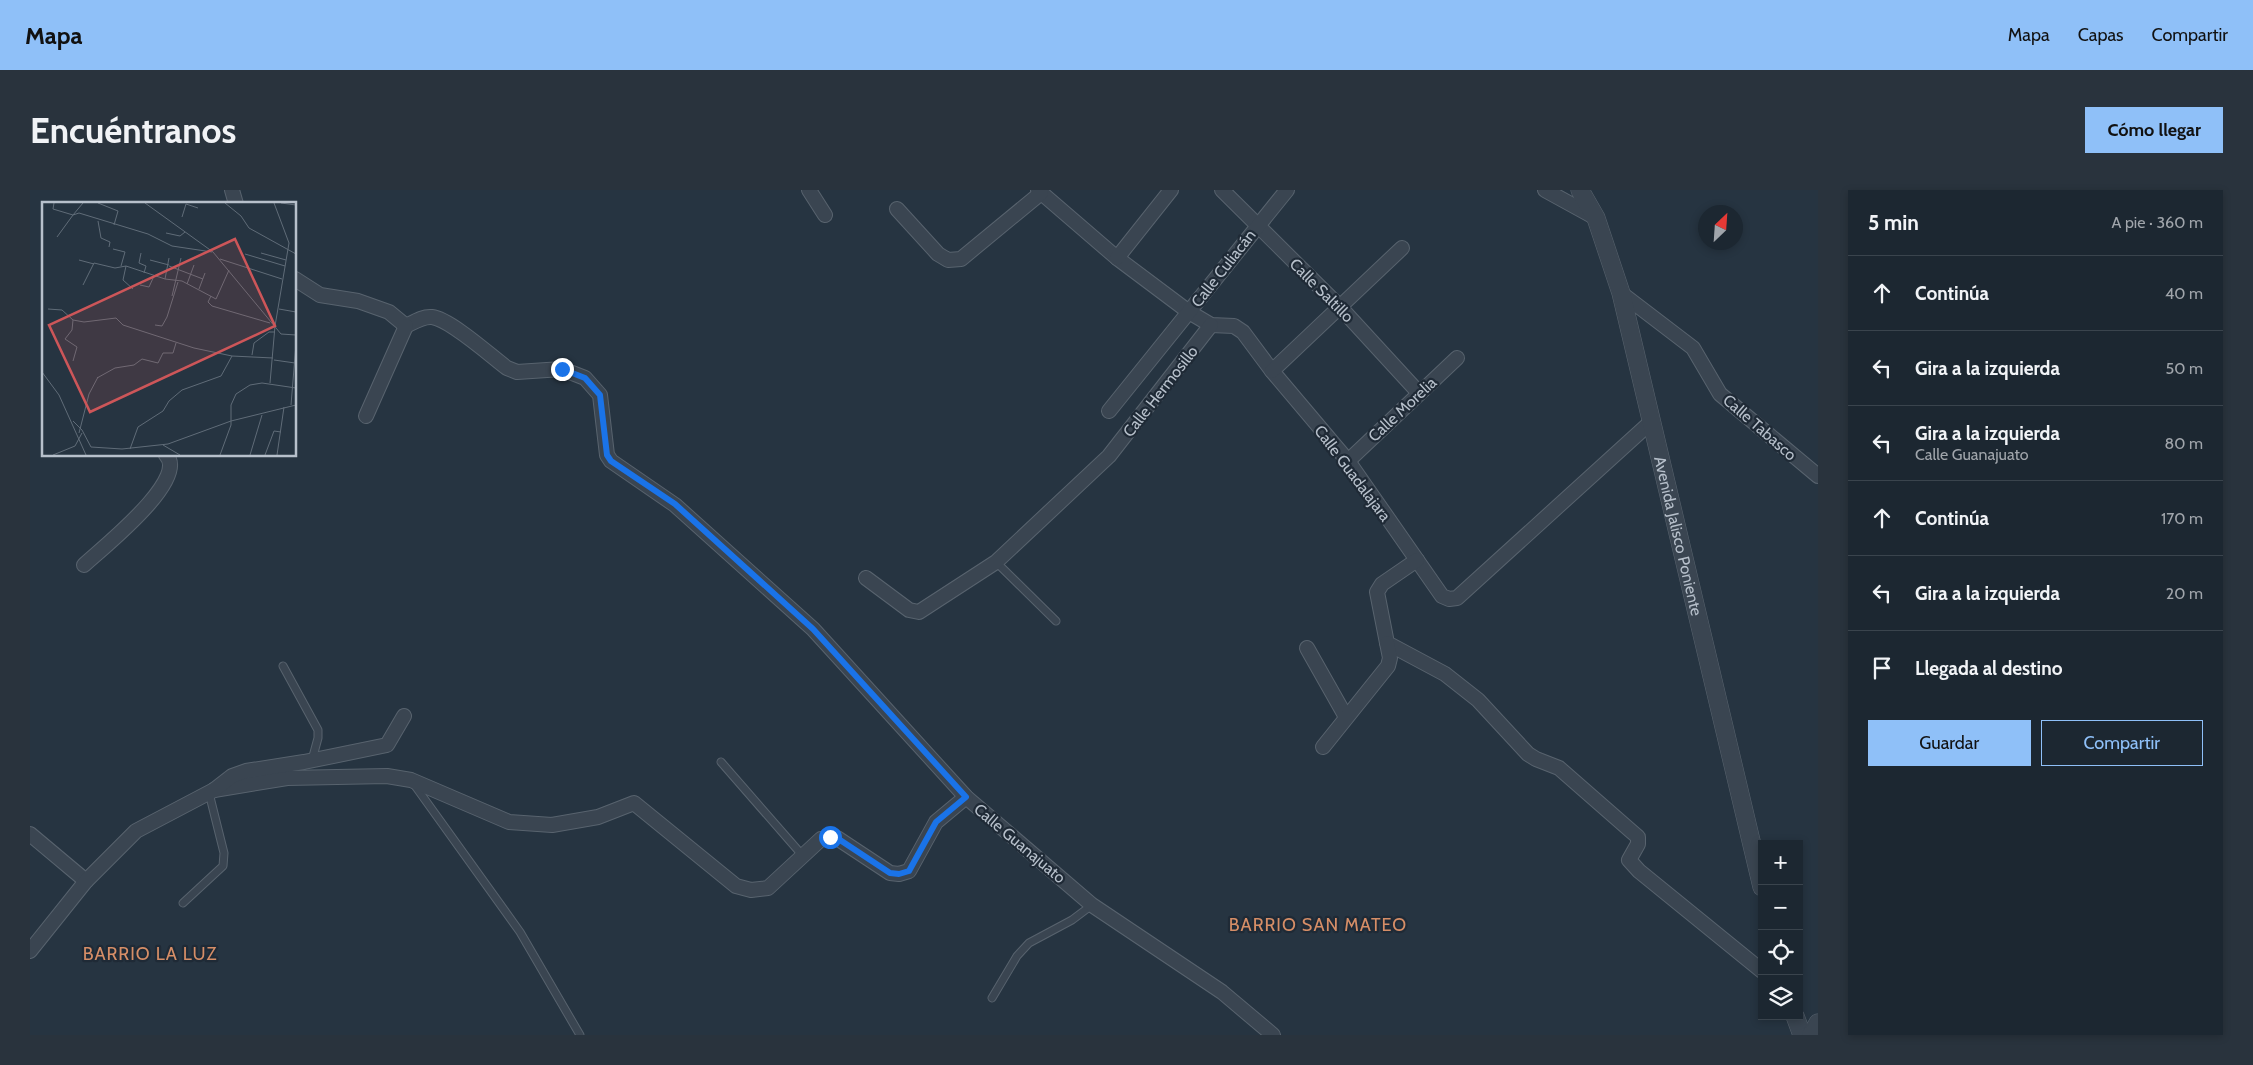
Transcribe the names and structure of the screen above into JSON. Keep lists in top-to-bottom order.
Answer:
{
  "streets": {
    "street": [
      "Calle Culiacán",
      "Calle Saltillo",
      "Calle Hermosillo",
      "Calle Morelia",
      "Calle Tabasco",
      "Calle Guadalajara",
      "Avenida Jalisco Poniente",
      "Calle Guanajuato"
    ]
  },
  "crossings": [
    ["Calle Culiacán", "Calle Saltillo"],
    ["Calle Culiacán", "Calle Guadalajara"],
    ["Calle Saltillo", "Calle Morelia"],
    ["Calle Hermosillo", "Calle Guadalajara"],
    ["Calle Morelia", "Calle Guadalajara"],
    ["Calle Tabasco", "Avenida Jalisco Poniente"],
    ["Calle Guadalajara", "Avenida Jalisco Poniente"]
  ],
  "districts": ["BARRIO SAN MATEO", "BARRIO LA LUZ"],
  "north": "top right",
  "page": {
    "header": "Mapa",
    "nav": ["Mapa", "Capas", "Compartir"],
    "buttons": [
      "Cómo llegar",
      ["Guardar", "Compartir"]
    ],
    "title": "Encuéntranos",
    "heading": ["5 min", "A pie · 360 m"],
    "list": [
      ["Continúa", "40 m"],
      ["Gira a la izquierda", "50 m"],
      ["Gira a la izquierda", "Calle Guanajuato", "80 m"],
      ["Continúa", "170 m"],
      ["Gira a la izquierda", "20 m"],
      "Llegada al destino"
    ],
    "map_buttons": ["+", "−"]
  }
}
